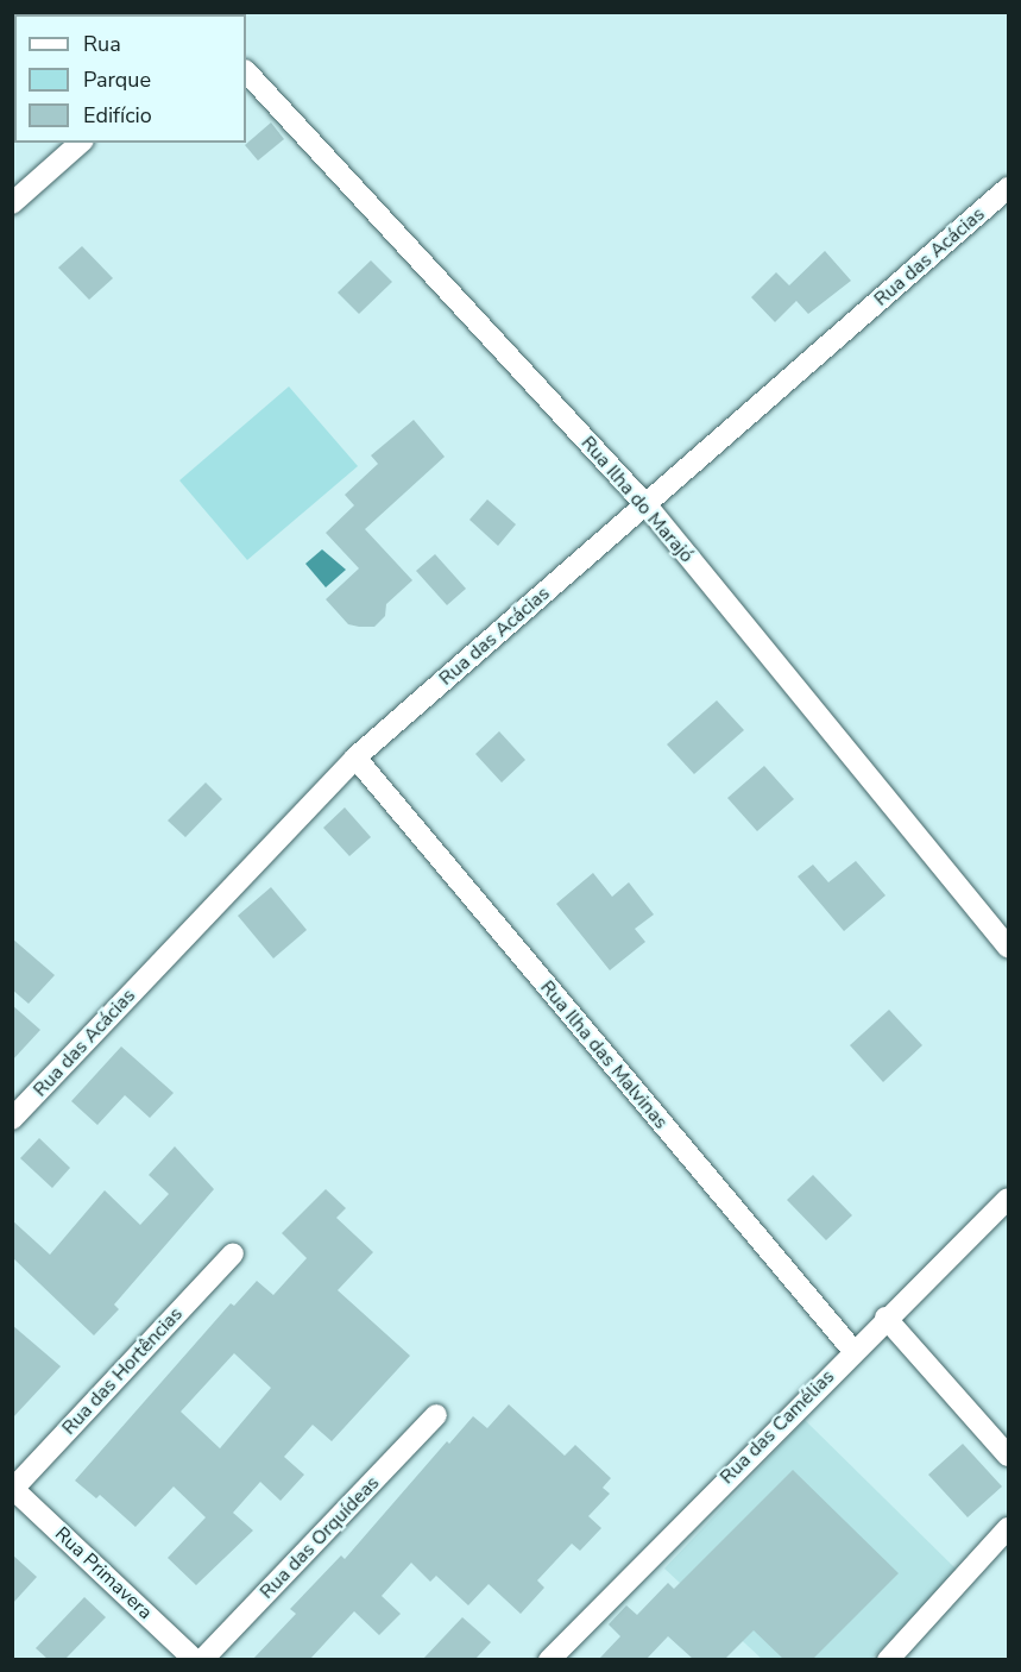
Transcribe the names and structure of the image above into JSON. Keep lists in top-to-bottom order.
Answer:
{
  "streets": {
    "street": [
      "Rua das Acácias",
      "Rua Ilha do Marajó",
      "Rua Ilha das Malvinas",
      "Rua das Hortências",
      "Rua das Camélias",
      "Rua das Orquídeas",
      "Rua Primavera"
    ]
  },
  "crossings": [
    ["Rua das Acácias", "Rua Ilha do Marajó"],
    ["Rua das Acácias", "Rua Ilha das Malvinas"],
    ["Rua Ilha das Malvinas", "Rua das Camélias"],
    ["Rua das Hortências", "Rua Primavera"]
  ],
  "legend": ["Rua", "Parque", "Edifício"]
}
